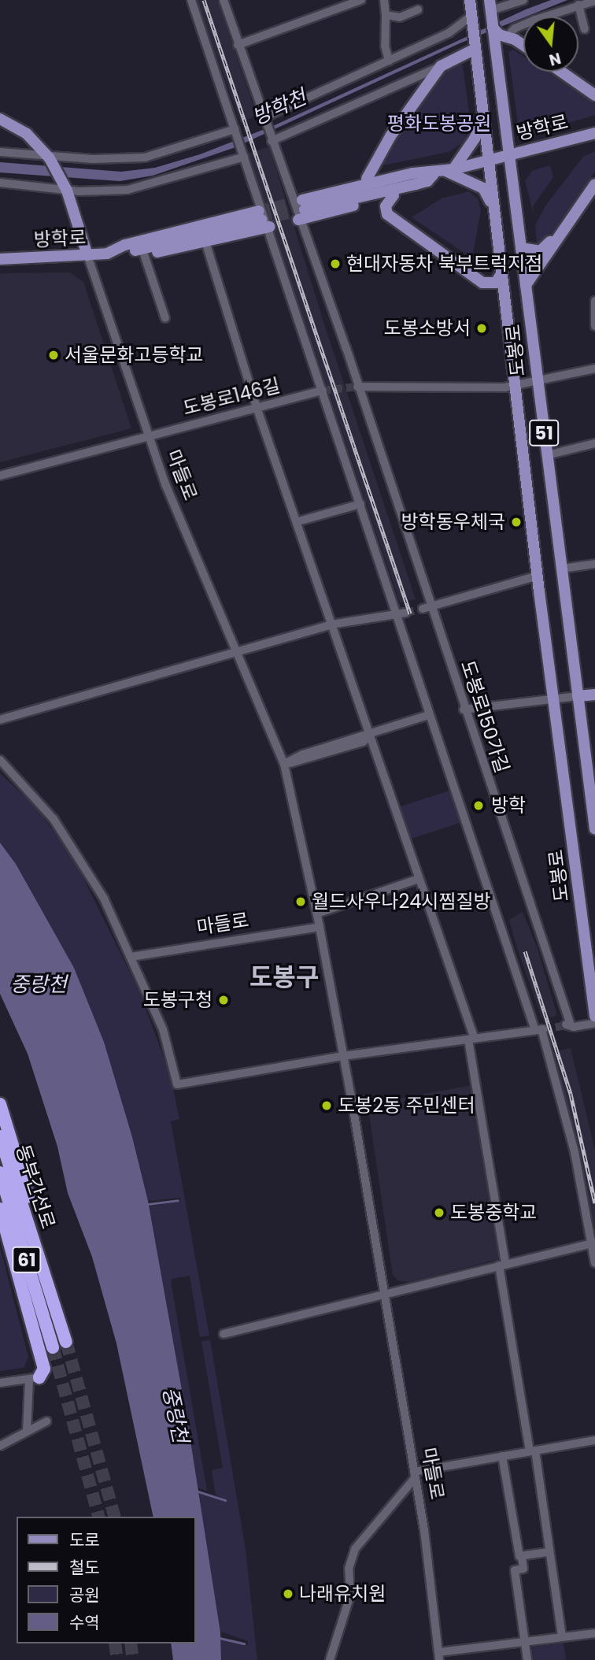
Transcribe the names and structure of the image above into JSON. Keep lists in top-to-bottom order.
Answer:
{
  "streets": {
    "highway": ["동부간선로", "61"],
    "main road": [
      "방학로",
      "도봉로",
      "51",
      "마들로"
    ],
    "street": ["도봉로146길", "도봉로150가길"]
  },
  "crossings": [
    ["방학로", "도봉로"],
    ["방학로", "마들로"],
    ["방학로", "도봉로150가길"],
    ["도봉로", "도봉로150가길"],
    ["도봉로146길", "마들로"]
  ],
  "districts": ["도봉구"],
  "water": ["방학천", "중랑천"],
  "parks": ["평화도봉공원"],
  "places": [
    "현대자동차 북부트럭지점",
    "도봉소방서",
    "서울문화고등학교",
    "방학동우체국",
    "방학",
    "월드사우나24시찜질방",
    "도봉구청",
    "도봉2동 주민센터",
    "도봉중학교",
    "나래유치원"
  ],
  "legend": [
    "도로",
    "철도",
    "공원",
    "수역"
  ],
  "north": "bottom"
}
